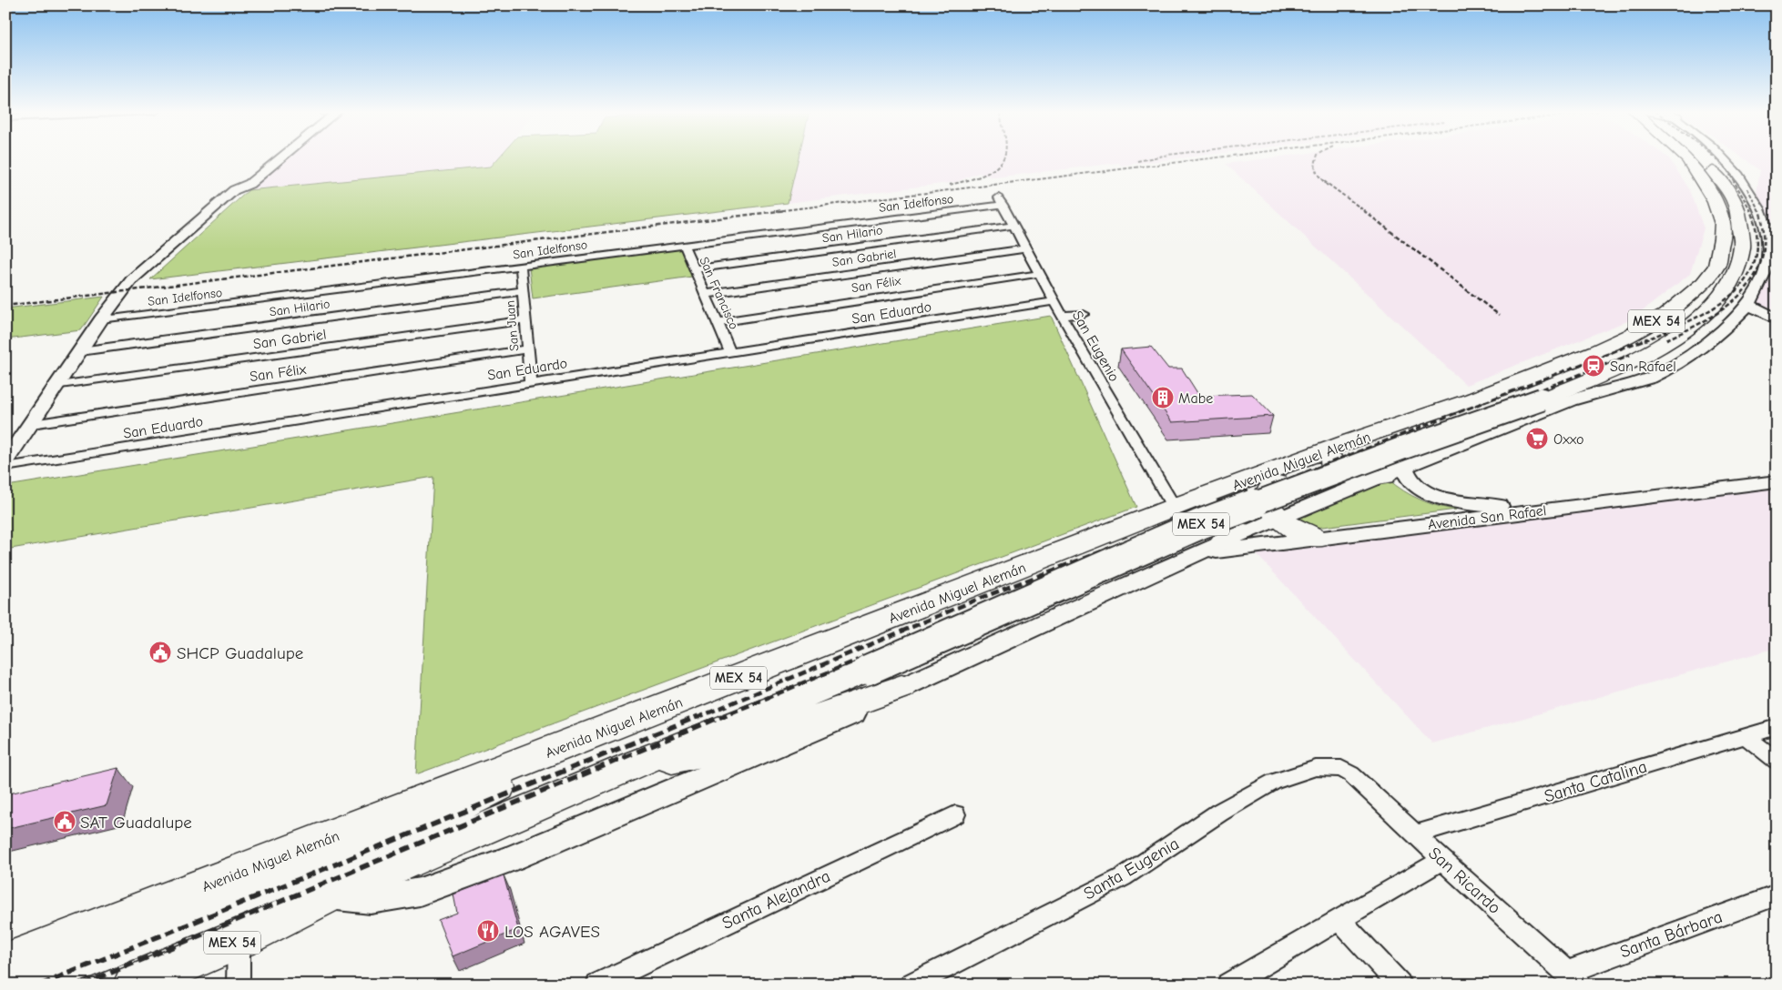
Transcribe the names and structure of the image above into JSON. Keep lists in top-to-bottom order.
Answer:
{
  "streets": {
    "highway": ["MEX 54", "Avenida Miguel Alemán"],
    "street": [
      "San Idelfonso",
      "San Hilario",
      "San Gabriel",
      "San Félix",
      "San Francisco",
      "San Eduardo",
      "San Juan",
      "San Eugenio",
      "Avenida San Rafael",
      "Santa Catalina",
      "Santa Eugenia",
      "San Ricardo",
      "Santa Alejandra",
      "Santa Bárbara"
    ]
  },
  "crossings": [
    ["San Idelfonso", "San Francisco"],
    ["San Idelfonso", "San Juan"],
    ["San Idelfonso", "San Eugenio"],
    ["San Hilario", "San Francisco"],
    ["San Hilario", "San Juan"],
    ["San Hilario", "San Eugenio"],
    ["San Gabriel", "San Francisco"],
    ["San Gabriel", "San Juan"],
    ["San Gabriel", "San Eugenio"],
    ["San Félix", "San Francisco"],
    ["San Félix", "San Juan"],
    ["San Félix", "San Eugenio"],
    ["San Francisco", "San Eduardo"],
    ["San Eduardo", "San Juan"],
    ["San Eduardo", "San Eugenio"],
    ["San Eugenio", "Avenida Miguel Alemán"],
    ["Santa Catalina", "San Ricardo"],
    ["Santa Eugenia", "San Ricardo"],
    ["San Ricardo", "Santa Bárbara"]
  ],
  "places": {
    "station": ["San Rafael"],
    "building": ["Mabe"],
    "supermarket": ["Oxxo"],
    "public building": ["SHCP Guadalupe", "SAT Guadalupe"],
    "restaurant": ["LOS AGAVES"]
  }
}
